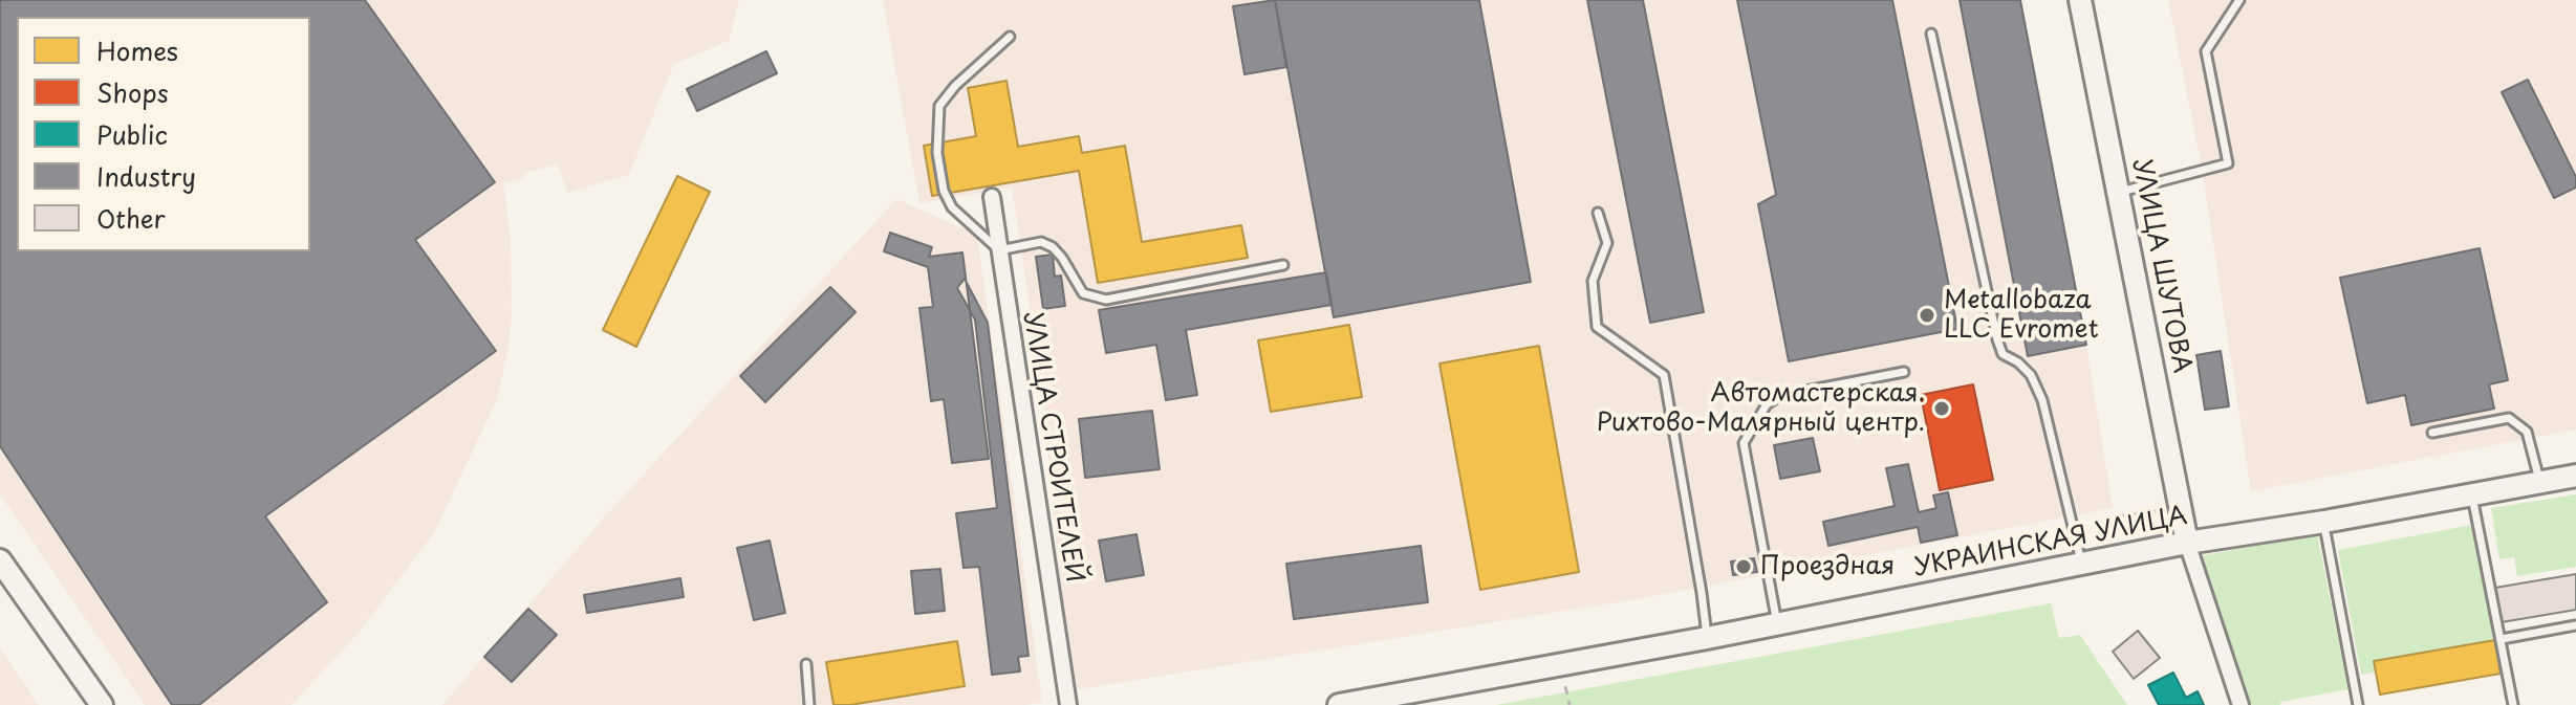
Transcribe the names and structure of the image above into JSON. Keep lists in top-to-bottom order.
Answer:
{
  "streets": {
    "street": ["УЛИЦА ШУТОВА", "УЛИЦА СТРОИТЕЛЕЙ", "УКРАИНСКАЯ УЛИЦА"]
  },
  "crossings": [
    ["УЛИЦА ШУТОВА", "УКРАИНСКАЯ УЛИЦА"]
  ],
  "places": ["Metallobaza LLC Evromet", "Автомастерская. Рихтово-Малярный центр.", "Проездная"],
  "legend": [
    "Homes",
    "Shops",
    "Public",
    "Industry",
    "Other"
  ]
}
